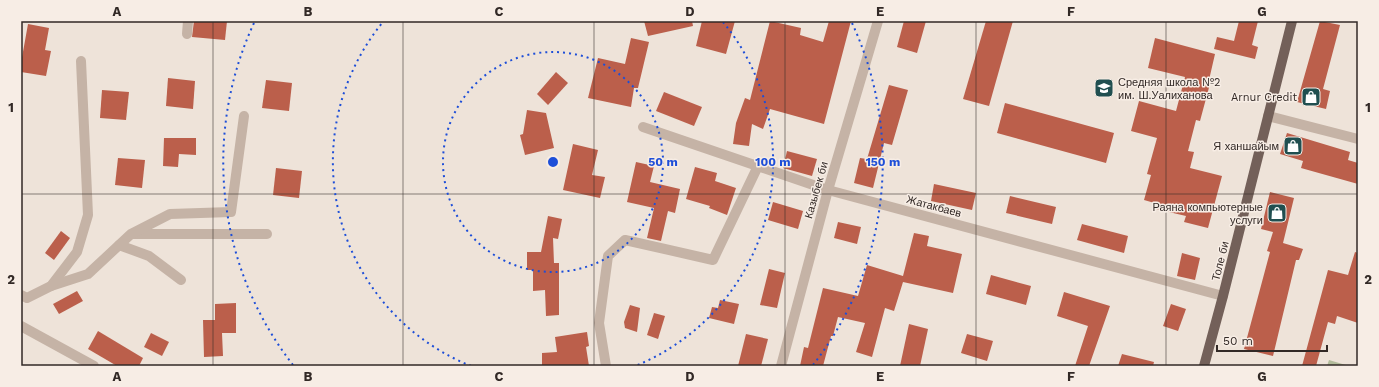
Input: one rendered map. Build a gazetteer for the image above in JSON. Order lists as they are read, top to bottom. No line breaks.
{"streets":{"main road":["Толе би"],"street":["Казыбек би","Жатакбаев"]},"crossings":[["Казыбек би","Жатакбаев"],["Жатакбаев","Толе би"]],"places":{"school or university":["Средняя школа №2 им. Ш.Уалиханова"],"shop":["Arnur Credit","Я ханшайым","Раяна компьютерные услуги"]},"scale_bar":"50 m","grid":{"columns":["A","B","C","D","E","F","G"],"rows":["1","2"]},"rings":["50 m","100 m","150 m"]}
